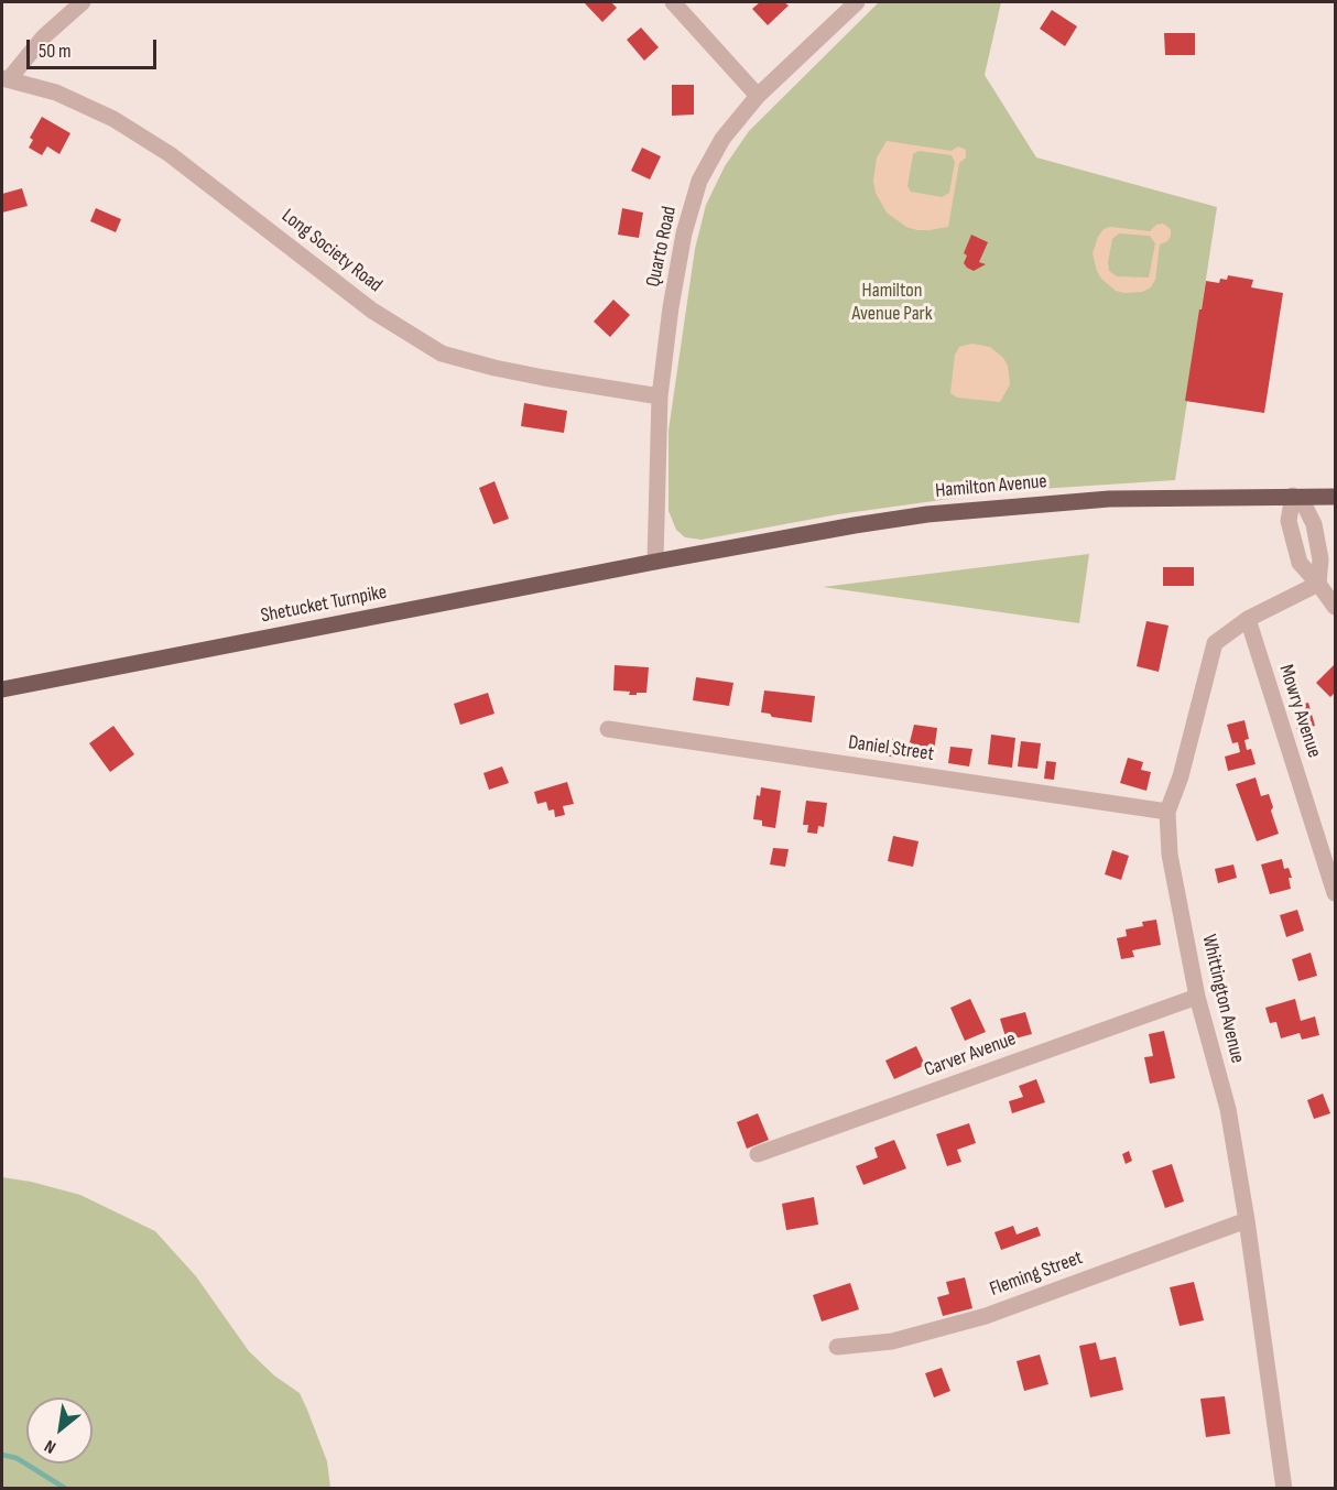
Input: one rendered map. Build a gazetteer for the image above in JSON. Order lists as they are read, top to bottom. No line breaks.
{"streets":{"main road":["Hamilton Avenue","Shetucket Turnpike"],"street":["Quarto Road","Long Society Road","Mowry Avenue","Daniel Street","Whittington Avenue","Carver Avenue","Fleming Street"]},"crossings":[["Quarto Road","Long Society Road"],["Quarto Road","Hamilton Avenue"],["Quarto Road","Shetucket Turnpike"],["Hamilton Avenue","Shetucket Turnpike"],["Mowry Avenue","Whittington Avenue"],["Daniel Street","Whittington Avenue"],["Whittington Avenue","Carver Avenue"],["Whittington Avenue","Fleming Street"]],"parks":["Hamilton Avenue Park"],"scale_bar":"50 m","north":"bottom left"}
